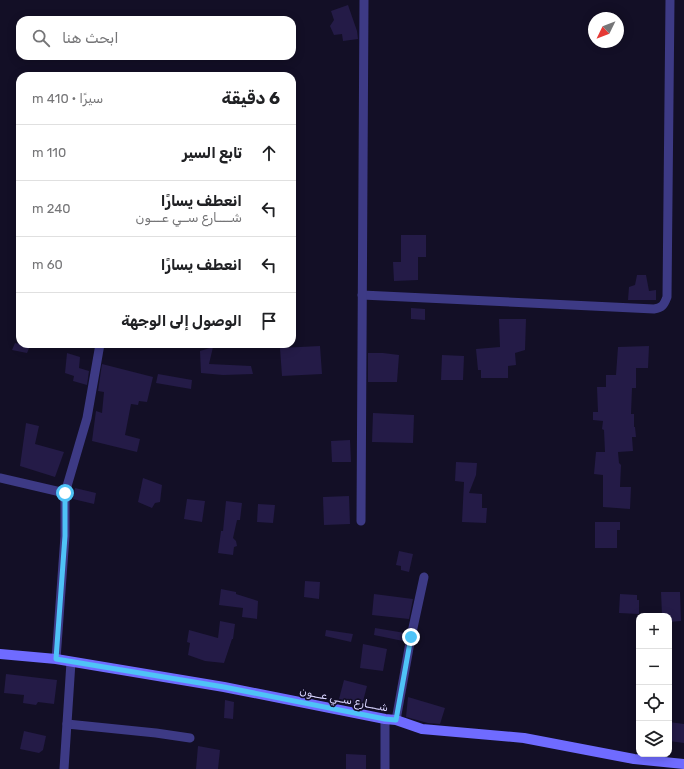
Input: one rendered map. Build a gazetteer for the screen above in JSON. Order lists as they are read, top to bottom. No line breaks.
{"streets":{"street":["شــــارع ســي عـــون"]},"north":"bottom left","page":{"search":"ابحث هنا","heading":["6 دقيقة","سيرًا · 410 m"],"list":[["تابع السير","110 m"],["انعطف يسارًا","شــــارع ســي عـــون","240 m"],["انعطف يسارًا","60 m"],"الوصول إلى الوجهة"],"map_buttons":["+","−"]}}
